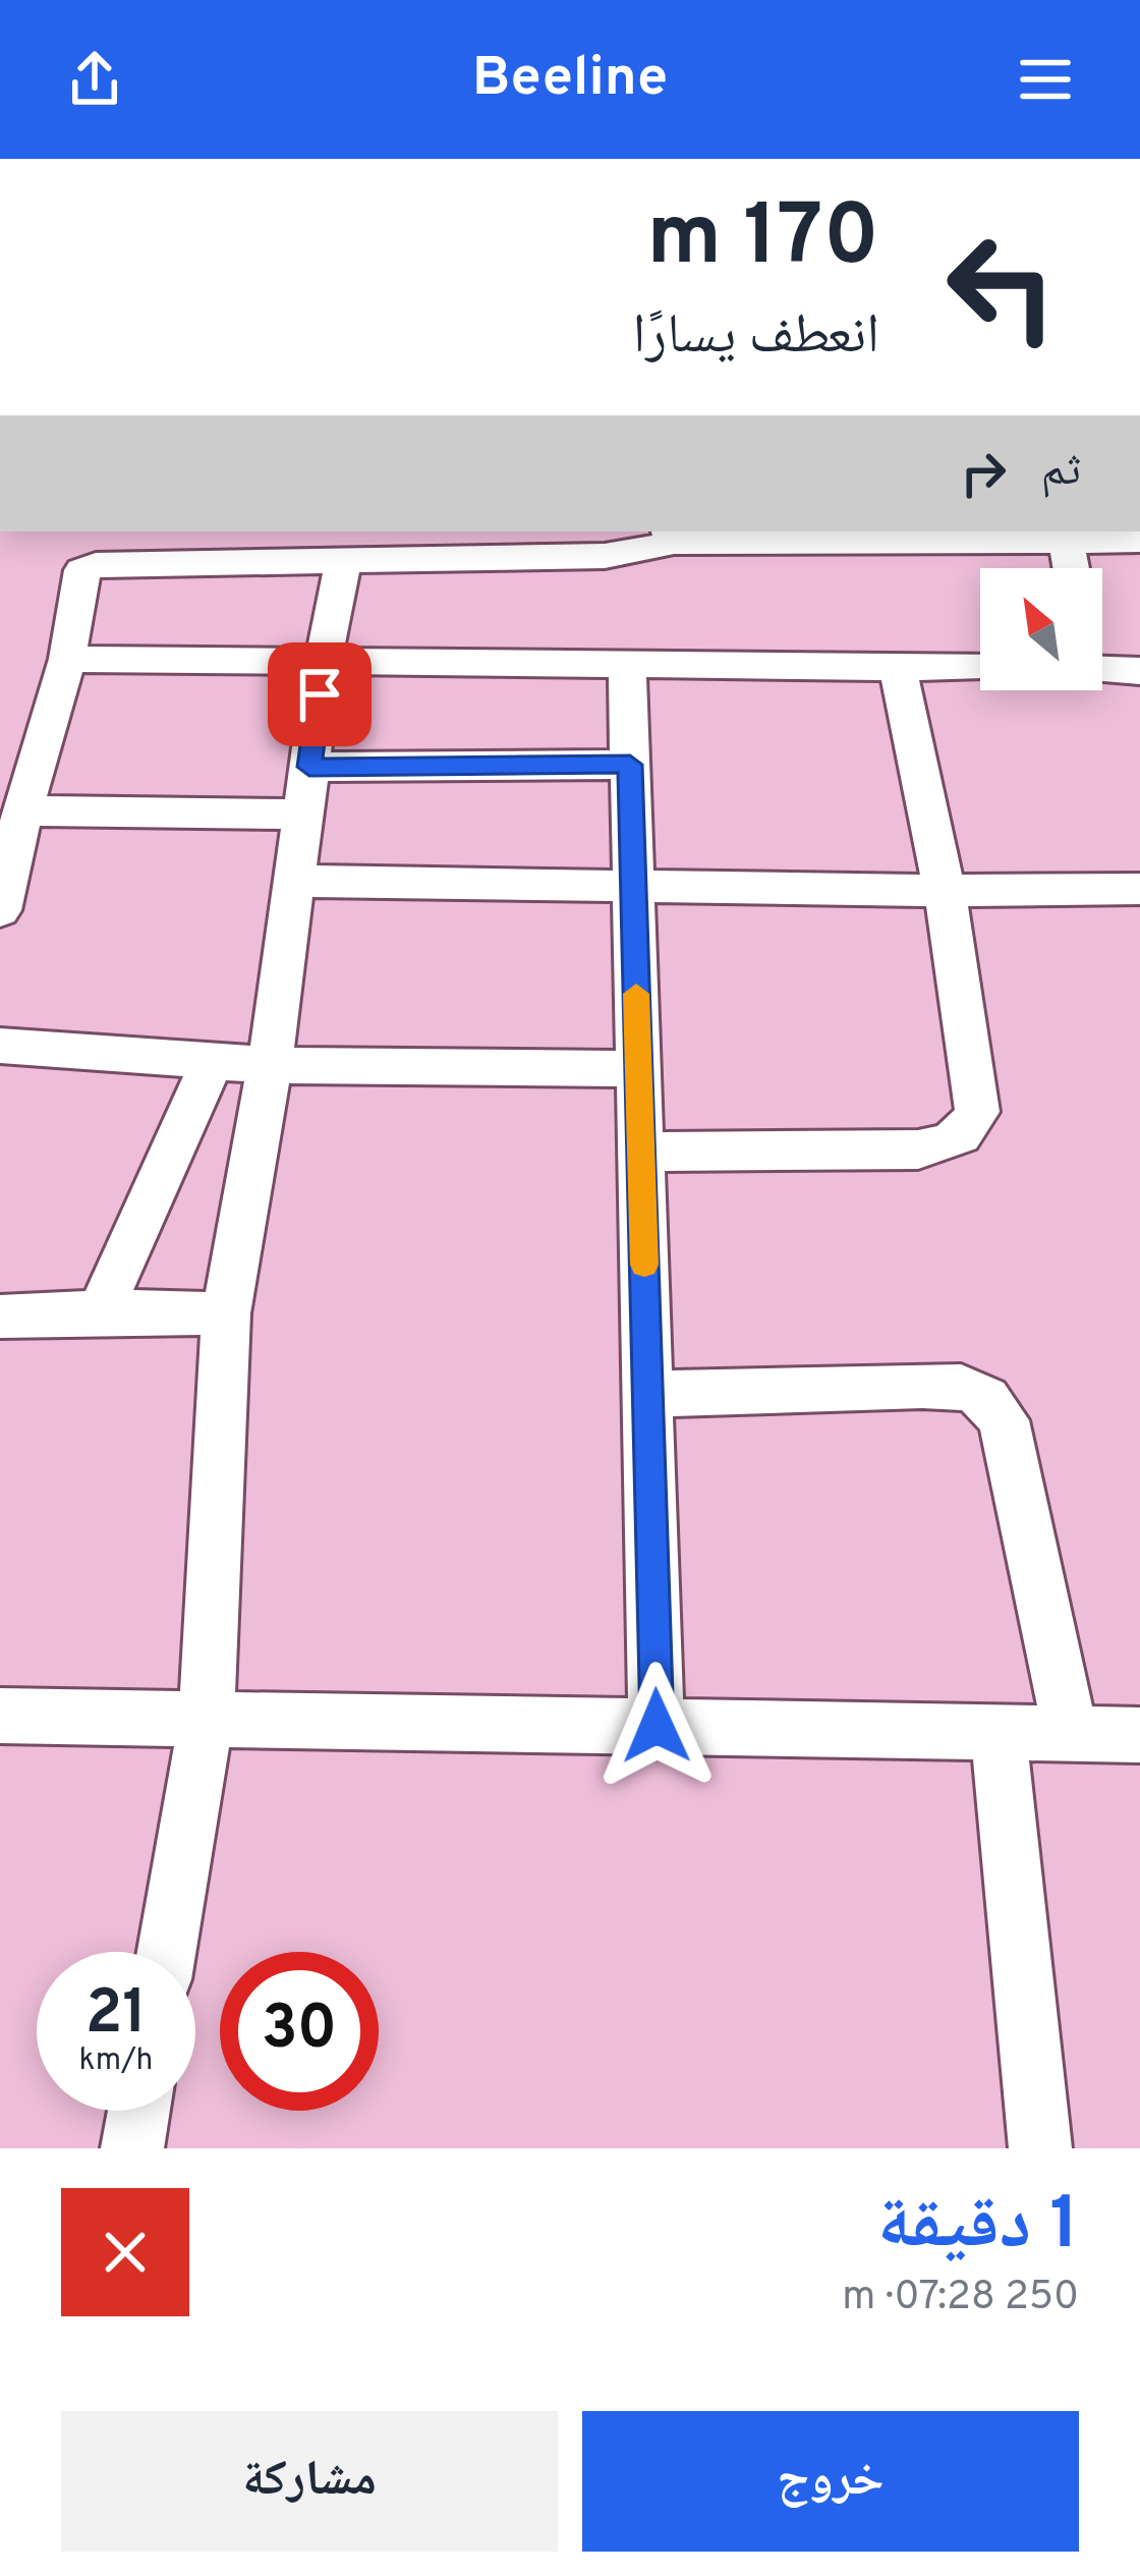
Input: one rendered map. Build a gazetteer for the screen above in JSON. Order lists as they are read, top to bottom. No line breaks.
{"north":"top left","page":{"header":"Beeline","turn":["170 m","انعطف يسارًا"],"then":"ثم","speed":"21 km/h","limit":"30","heading":["1 دقيقة","250 m · 07:28"],"buttons":["خروج","مشاركة"]}}
